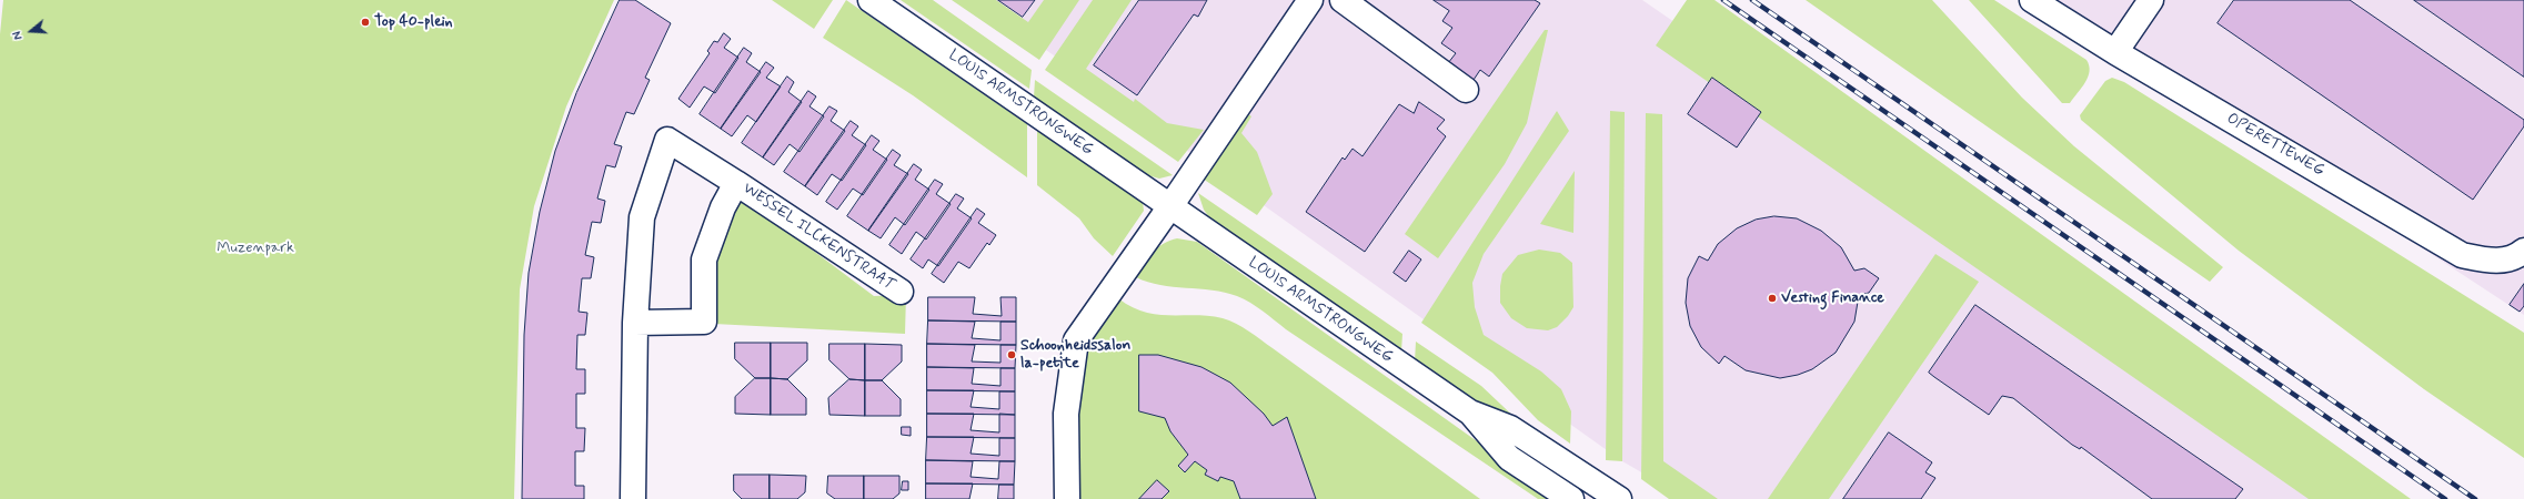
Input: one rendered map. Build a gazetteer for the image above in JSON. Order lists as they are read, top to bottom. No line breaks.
{"streets":{"street":["LOUIS ARMSTRONGWEG","OPERETTEWEG","WESSEL ILCKENSTRAAT"]},"parks":["Muzenpark"],"places":["Top 40-plein","Vesting Finance","Schoonheidssalon la-petite"],"north":"left"}
